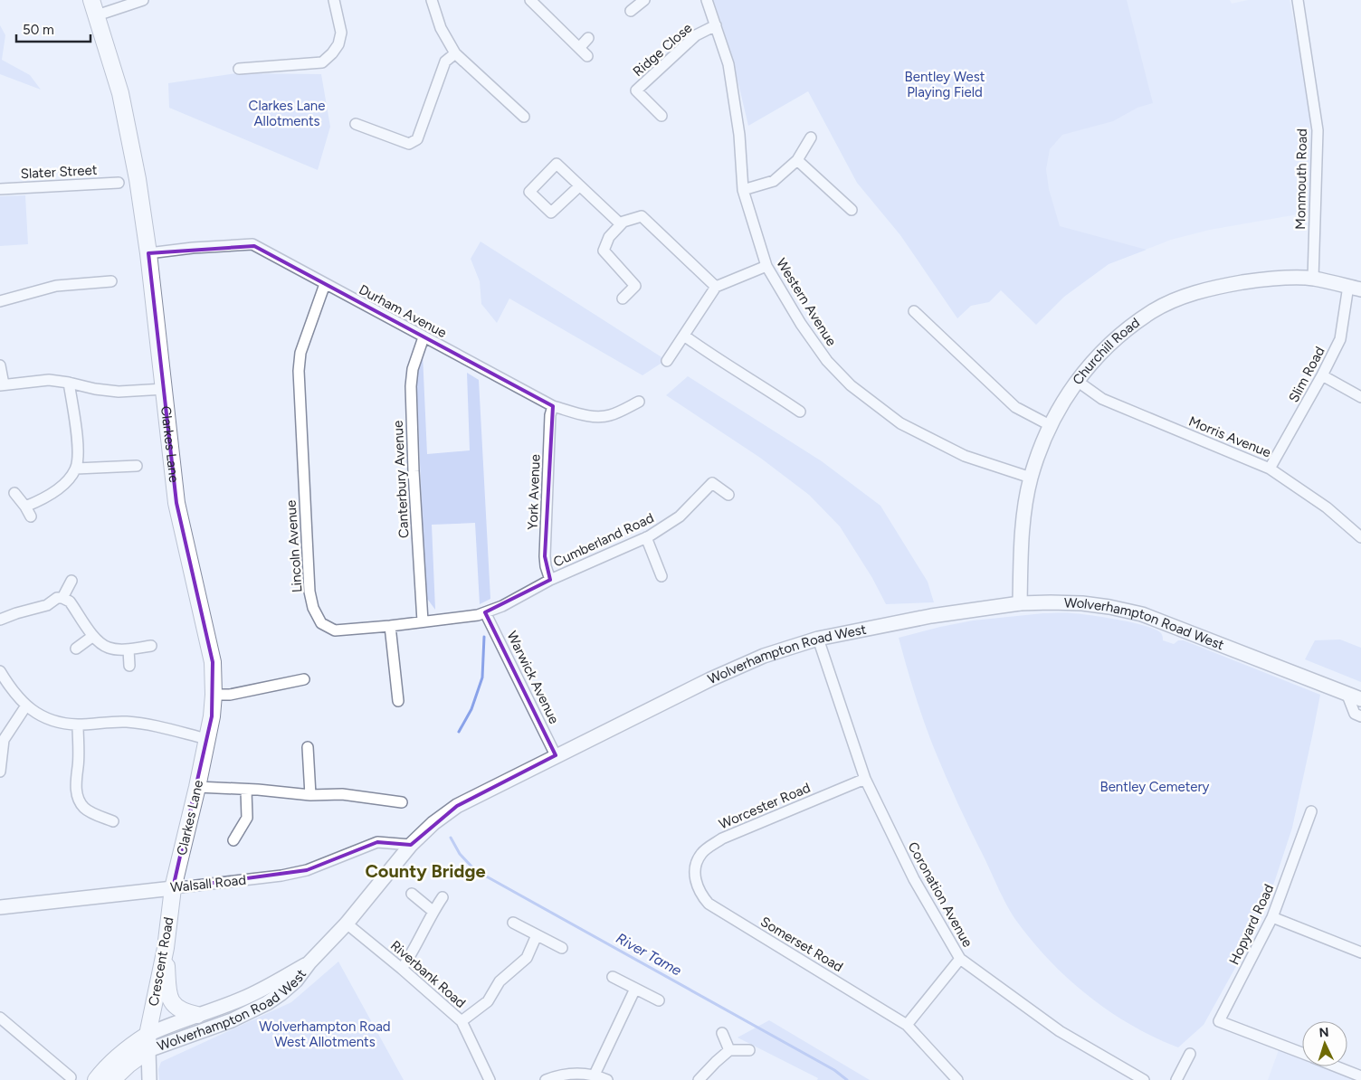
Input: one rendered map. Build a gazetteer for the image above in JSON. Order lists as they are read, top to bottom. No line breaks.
{"streets":{"main road":["Churchill Road","Clarkes Lane","Wolverhampton Road West","Walsall Road","Crescent Road"],"street":["Ridge Close","Slater Street","Monmouth Road","Western Avenue","Durham Avenue","Slim Road","Morris Avenue","Canterbury Avenue","York Avenue","Cumberland Road","Lincoln Avenue","Warwick Avenue","Worcester Road","Coronation Avenue","Hopyard Road","Somerset Road","Riverbank Road"]},"crossings":[["Ridge Close","Western Avenue"],["Monmouth Road","Churchill Road"],["Western Avenue","Churchill Road"],["Durham Avenue","Clarkes Lane"],["Durham Avenue","Canterbury Avenue"],["Durham Avenue","York Avenue"],["Durham Avenue","Lincoln Avenue"],["Churchill Road","Slim Road"],["Churchill Road","Morris Avenue"],["Churchill Road","Wolverhampton Road West"],["Slim Road","Morris Avenue"],["Clarkes Lane","Walsall Road"],["Clarkes Lane","Crescent Road"],["Canterbury Avenue","Lincoln Avenue"],["York Avenue","Cumberland Road"],["York Avenue","Lincoln Avenue"],["Cumberland Road","Lincoln Avenue"],["Lincoln Avenue","Warwick Avenue"],["Wolverhampton Road West","Warwick Avenue"],["Wolverhampton Road West","Walsall Road"],["Wolverhampton Road West","Coronation Avenue"],["Wolverhampton Road West","Crescent Road"],["Wolverhampton Road West","Riverbank Road"],["Worcester Road","Coronation Avenue"],["Worcester Road","Somerset Road"],["Walsall Road","Crescent Road"]],"districts":["County Bridge"],"water":["River Tame"],"parks":["Bentley West Playing Field","Clarkes Lane Allotments","Bentley Cemetery","Wolverhampton Road West Allotments"],"scale_bar":"50 m","north":"top"}
